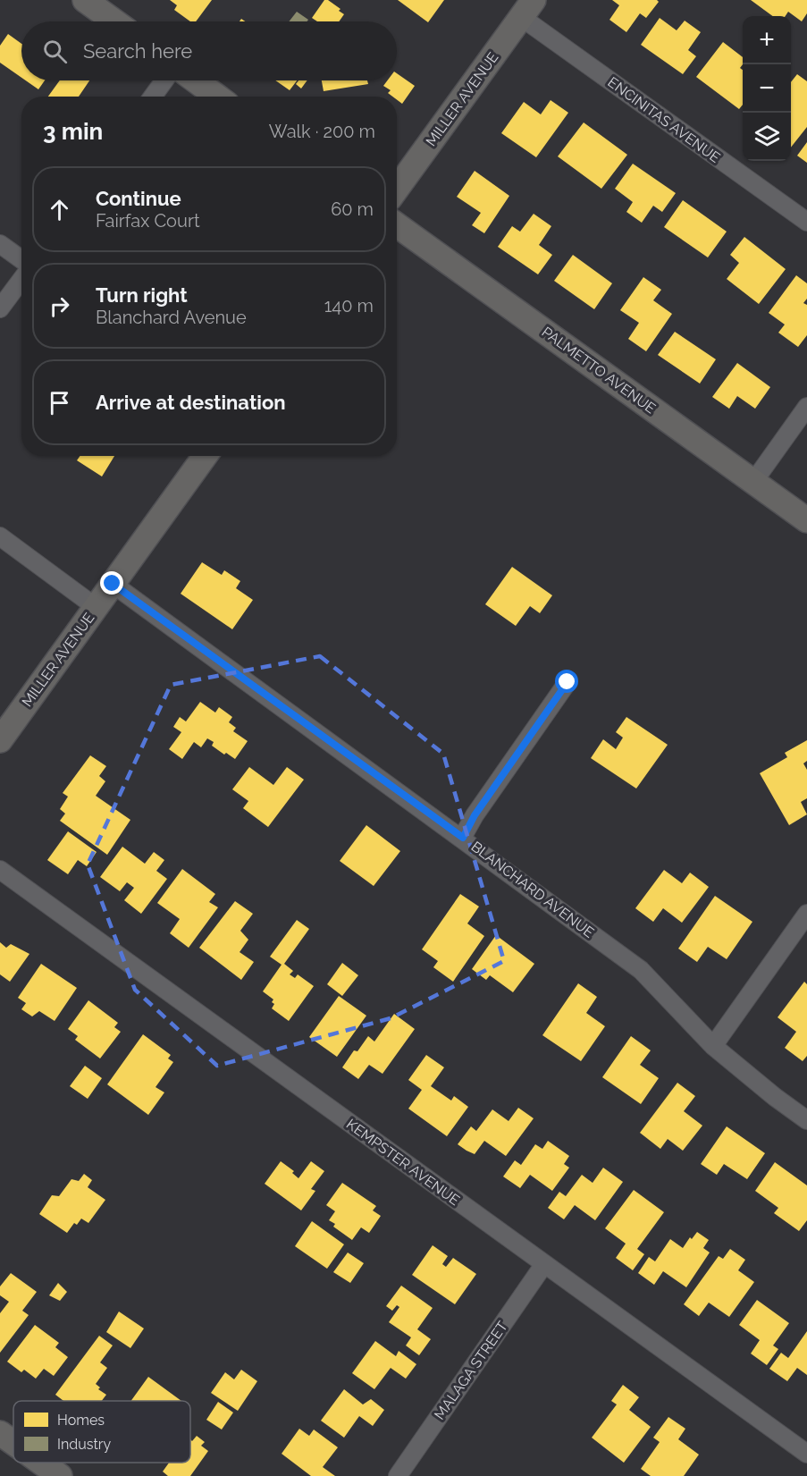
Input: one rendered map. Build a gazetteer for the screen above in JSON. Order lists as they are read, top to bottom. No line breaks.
{"streets":{"street":["MILLER AVENUE","ENCINITAS AVENUE","PALMETTO AVENUE","BLANCHARD AVENUE","KEMPSTER AVENUE","MALAGA STREET"]},"crossings":[["MILLER AVENUE","ENCINITAS AVENUE"],["MILLER AVENUE","BLANCHARD AVENUE"],["KEMPSTER AVENUE","MALAGA STREET"]],"legend":["Homes","Industry"],"page":{"map_buttons":["+","−"],"search":"Search here","heading":["3 min","Walk · 200 m"],"list":[["Continue","Fairfax Court","60 m"],["Turn right","Blanchard Avenue","140 m"],"Arrive at destination"]}}
